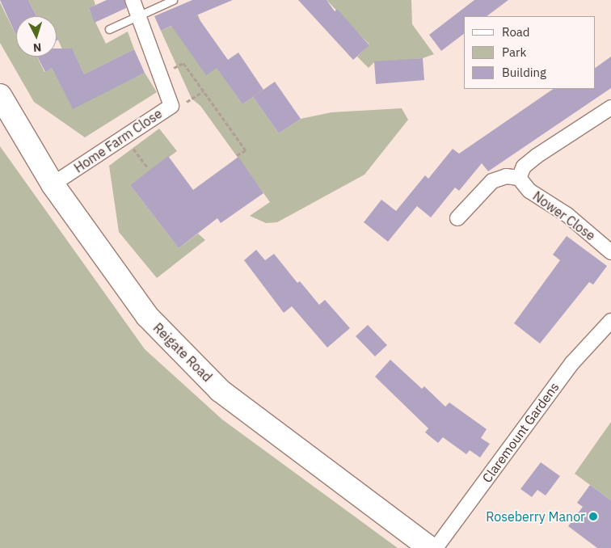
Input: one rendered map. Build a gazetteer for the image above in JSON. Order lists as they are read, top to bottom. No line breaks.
{"streets":{"highway":["Reigate Road"],"street":["Home Farm Close","Nower Close","Claremount Gardens"]},"crossings":[["Home Farm Close","Reigate Road"]],"places":["Roseberry Manor"],"legend":["Road","Park","Building"],"north":"bottom"}
